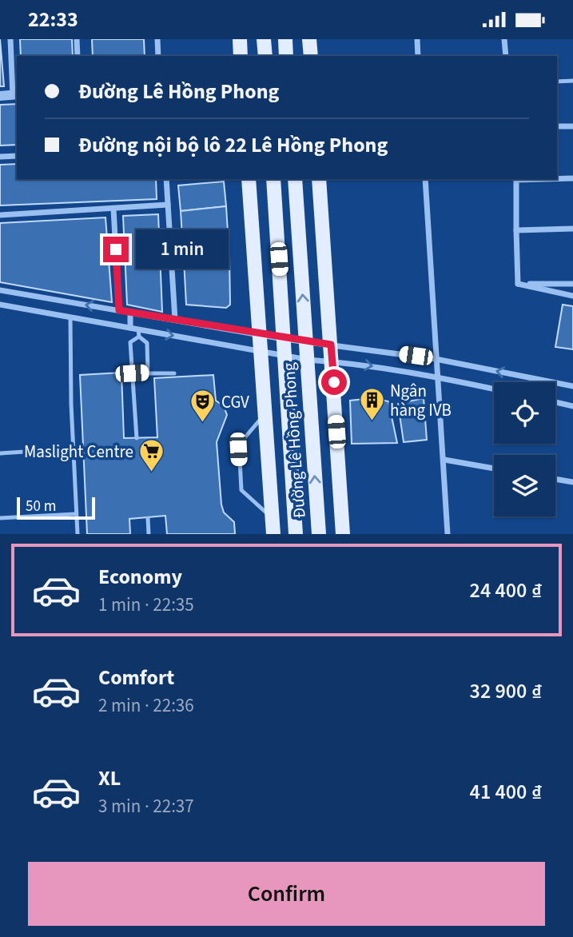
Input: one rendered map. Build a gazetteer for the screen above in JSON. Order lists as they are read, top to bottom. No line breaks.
{"streets":{"main road":["Đường Lê Hồng Phong"]},"places":{"building":["Ngân hàng IVB"],"theatre":["CGV"],"supermarket":["Maslight Centre"]},"scale_bar":"50 m","page":{"status":"22:33","banner":["Đường Lê Hồng Phong","Đường nội bộ lô 22 Lê Hồng Phong"],"bubble":"1 min","scale":"50 m","list":[{"name":"Economy","note":"1 min · 22:35","value":"24 400 ₫"},{"name":"Comfort","note":"2 min · 22:36","value":"32 900 ₫"},{"name":"XL","note":"3 min · 22:37","value":"41 400 ₫"}],"buttons":"Confirm"}}
